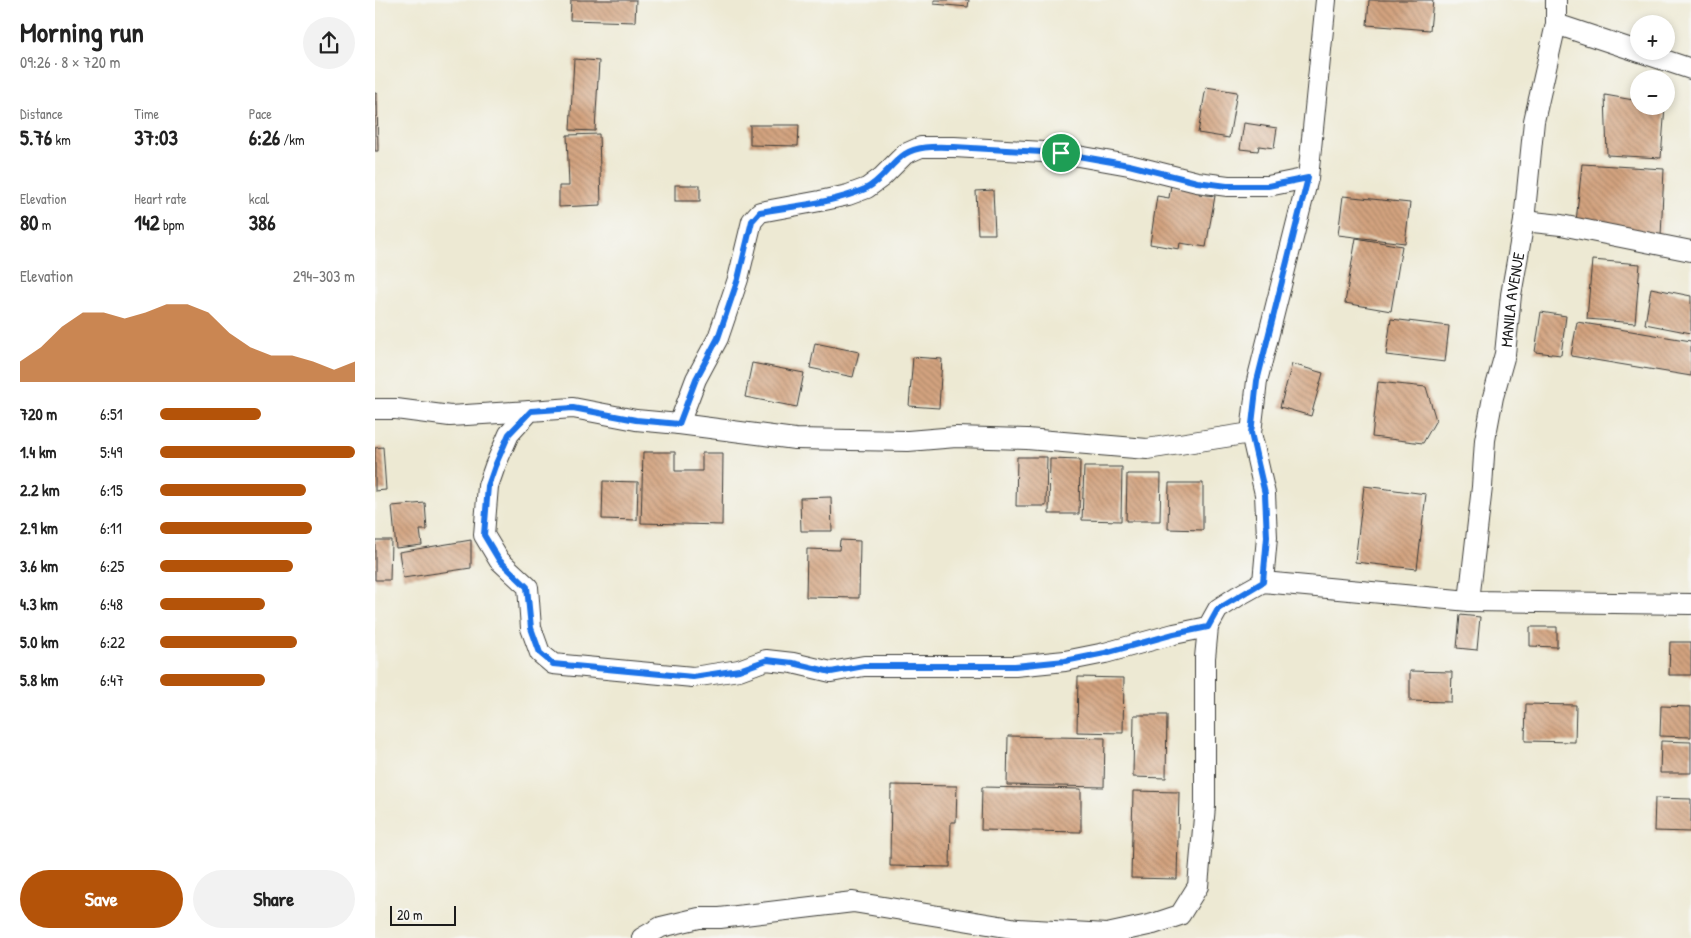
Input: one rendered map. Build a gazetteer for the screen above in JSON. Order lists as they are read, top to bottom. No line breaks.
{"streets":{"street":["MANILA AVENUE"]},"scale_bar":"20 m","page":{"heading":["Morning run","09:26 · 8 × 720 m"],"map_buttons":["+","−"],"stats":[["Distance","5.76 km"],["Time","37:03"],["Pace","6:26 /km"],["Elevation","80 m"],["Heart rate","142 bpm"],["kcal","386"]],"chart":["Elevation","294–303 m"],"list":[{"name":"720 m","note":"6:51"},{"name":"1.4 km","note":"5:49"},{"name":"2.2 km","note":"6:15"},{"name":"2.9 km","note":"6:11"},{"name":"3.6 km","note":"6:25"},{"name":"4.3 km","note":"6:48"},{"name":"5.0 km","note":"6:22"},{"name":"5.8 km","note":"6:47"}],"buttons":["Save","Share"],"scale":"20 m"}}
